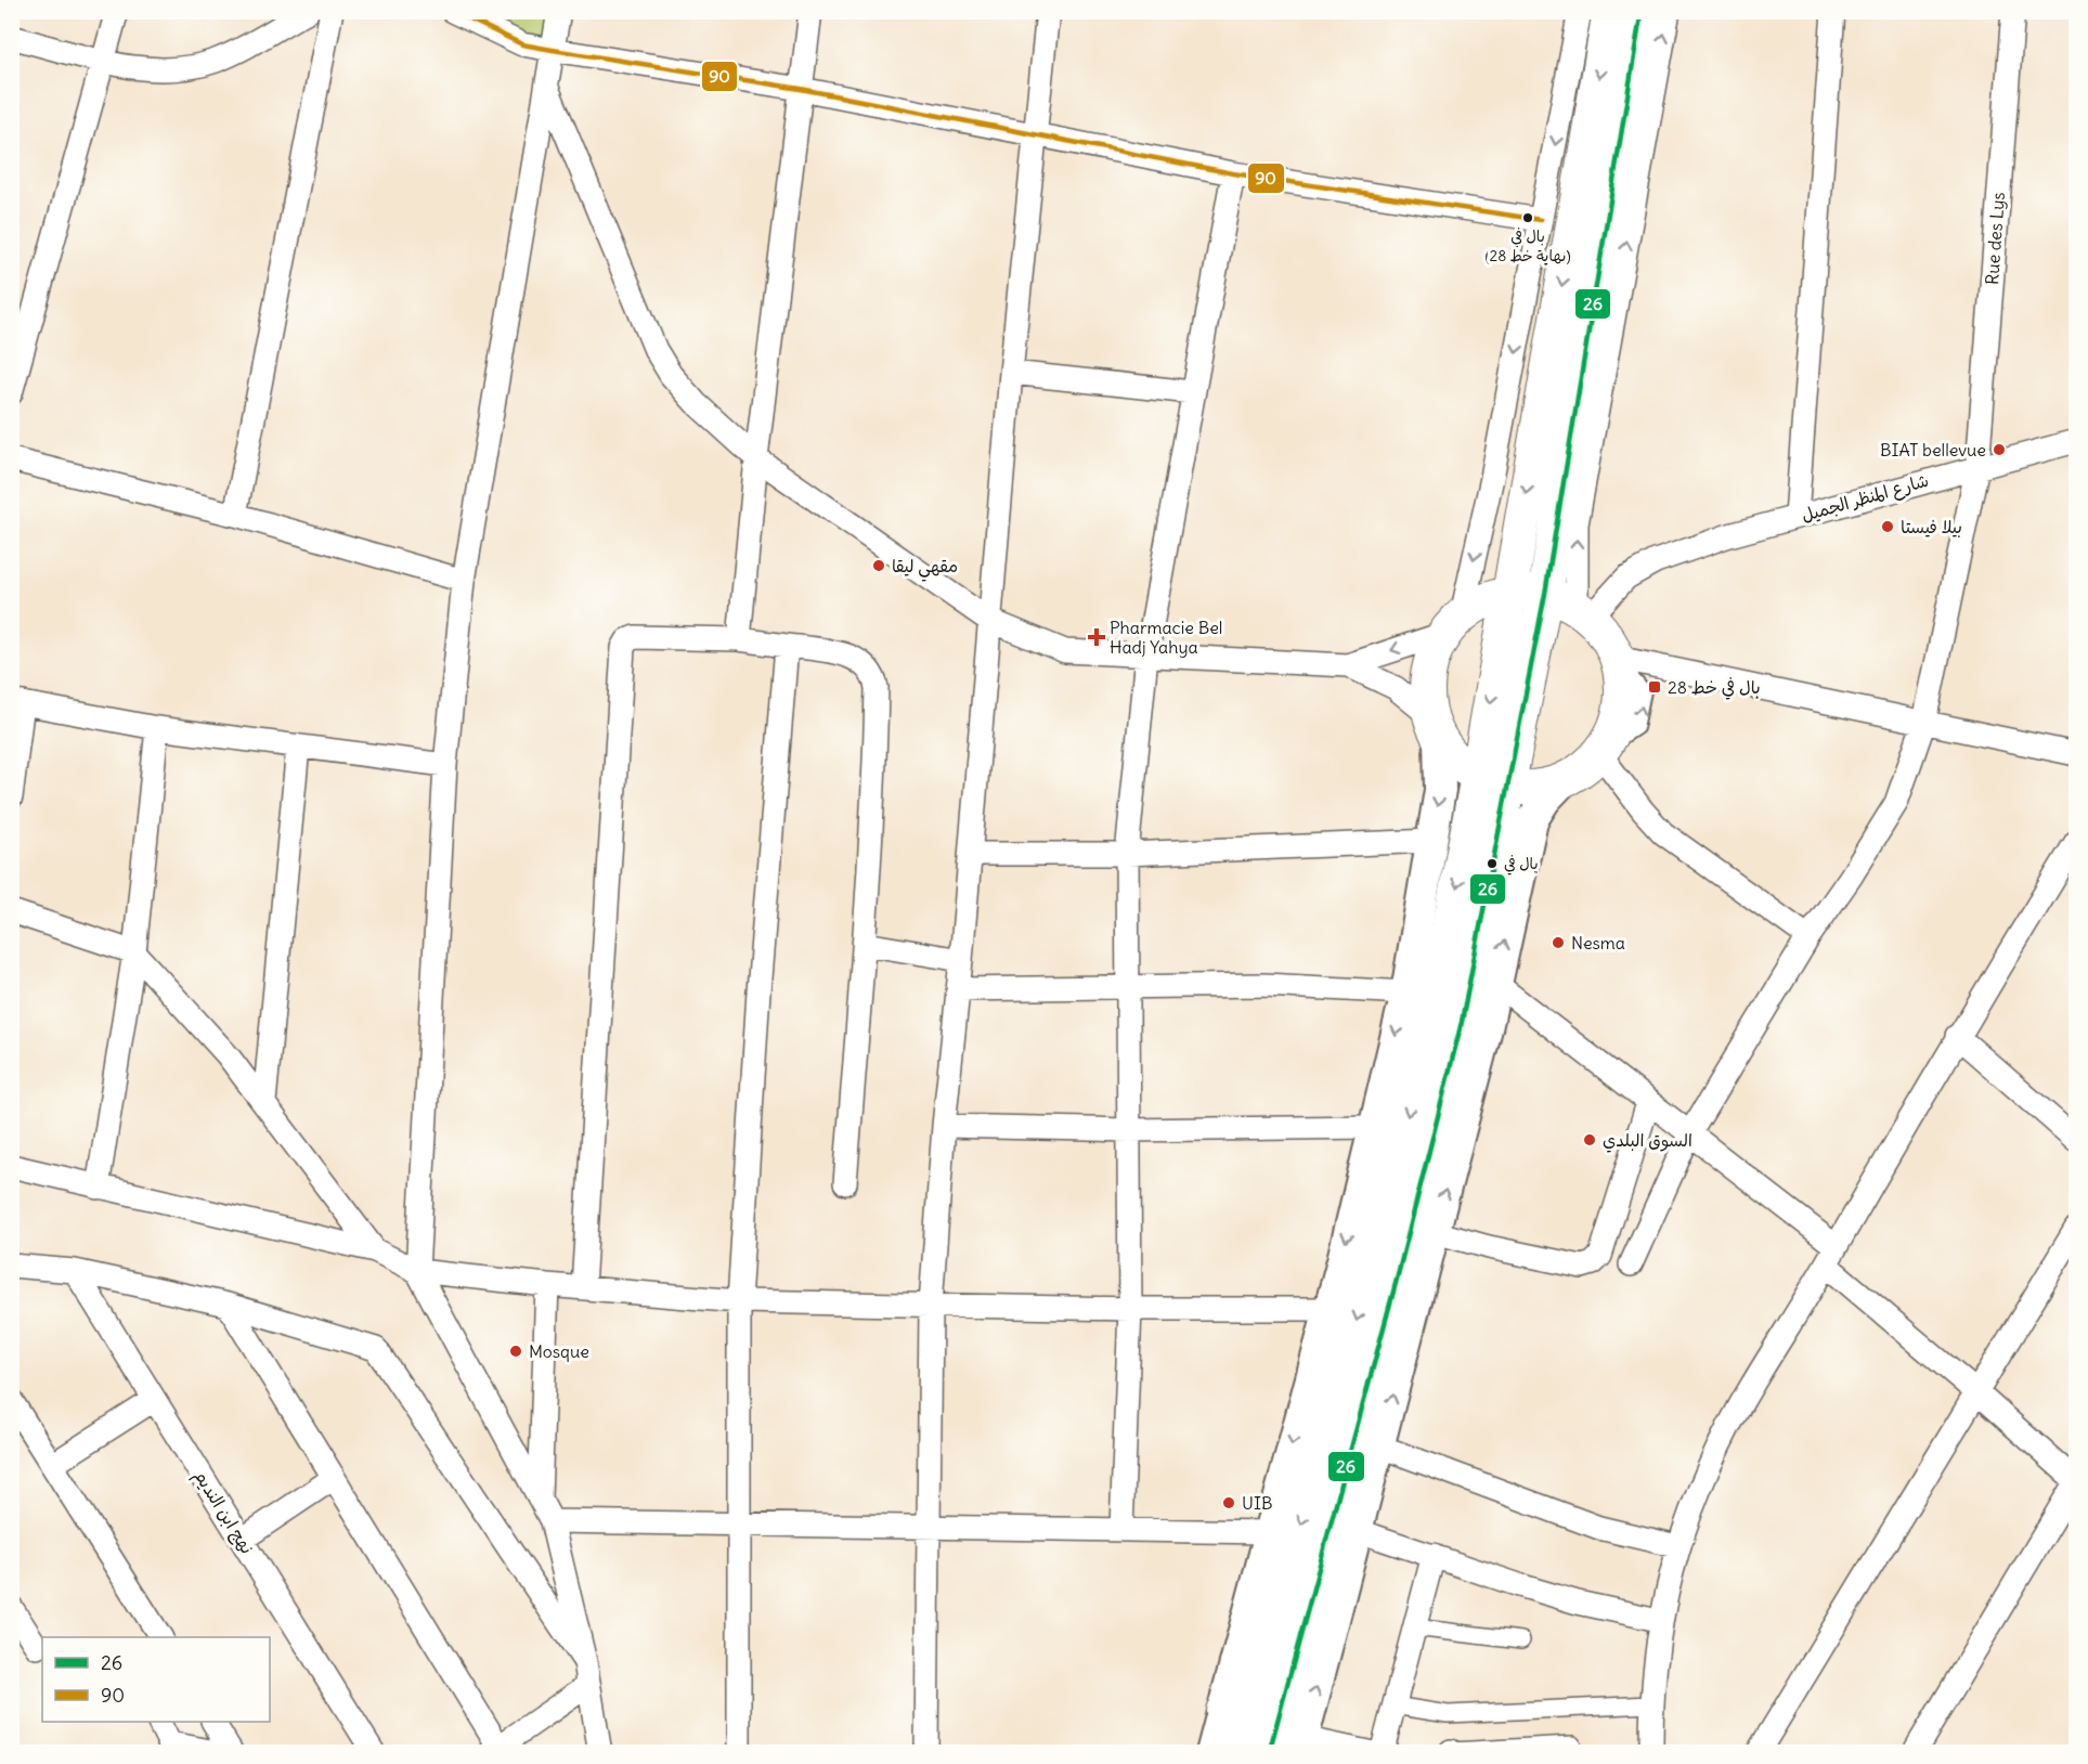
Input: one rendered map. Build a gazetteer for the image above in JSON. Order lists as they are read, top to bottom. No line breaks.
{"streets":{"street":["Rue des Lys","شارع المنظر الجميل","نهج ابن النديم"]},"crossings":[["Rue des Lys","شارع المنظر الجميل"]],"places":{"other":["بال في (نهاية خط 28)","BIAT bellevue","بيلا فيستا","مقهي ليقا","بال في","Nesma","السوق البلدي","Mosque","UIB"],"health":["Pharmacie Bel Hadj Yahya"],"transit":["بال في خط 28"]},"lines":["transit line 26","transit line 90"],"legend":["26","90"]}
